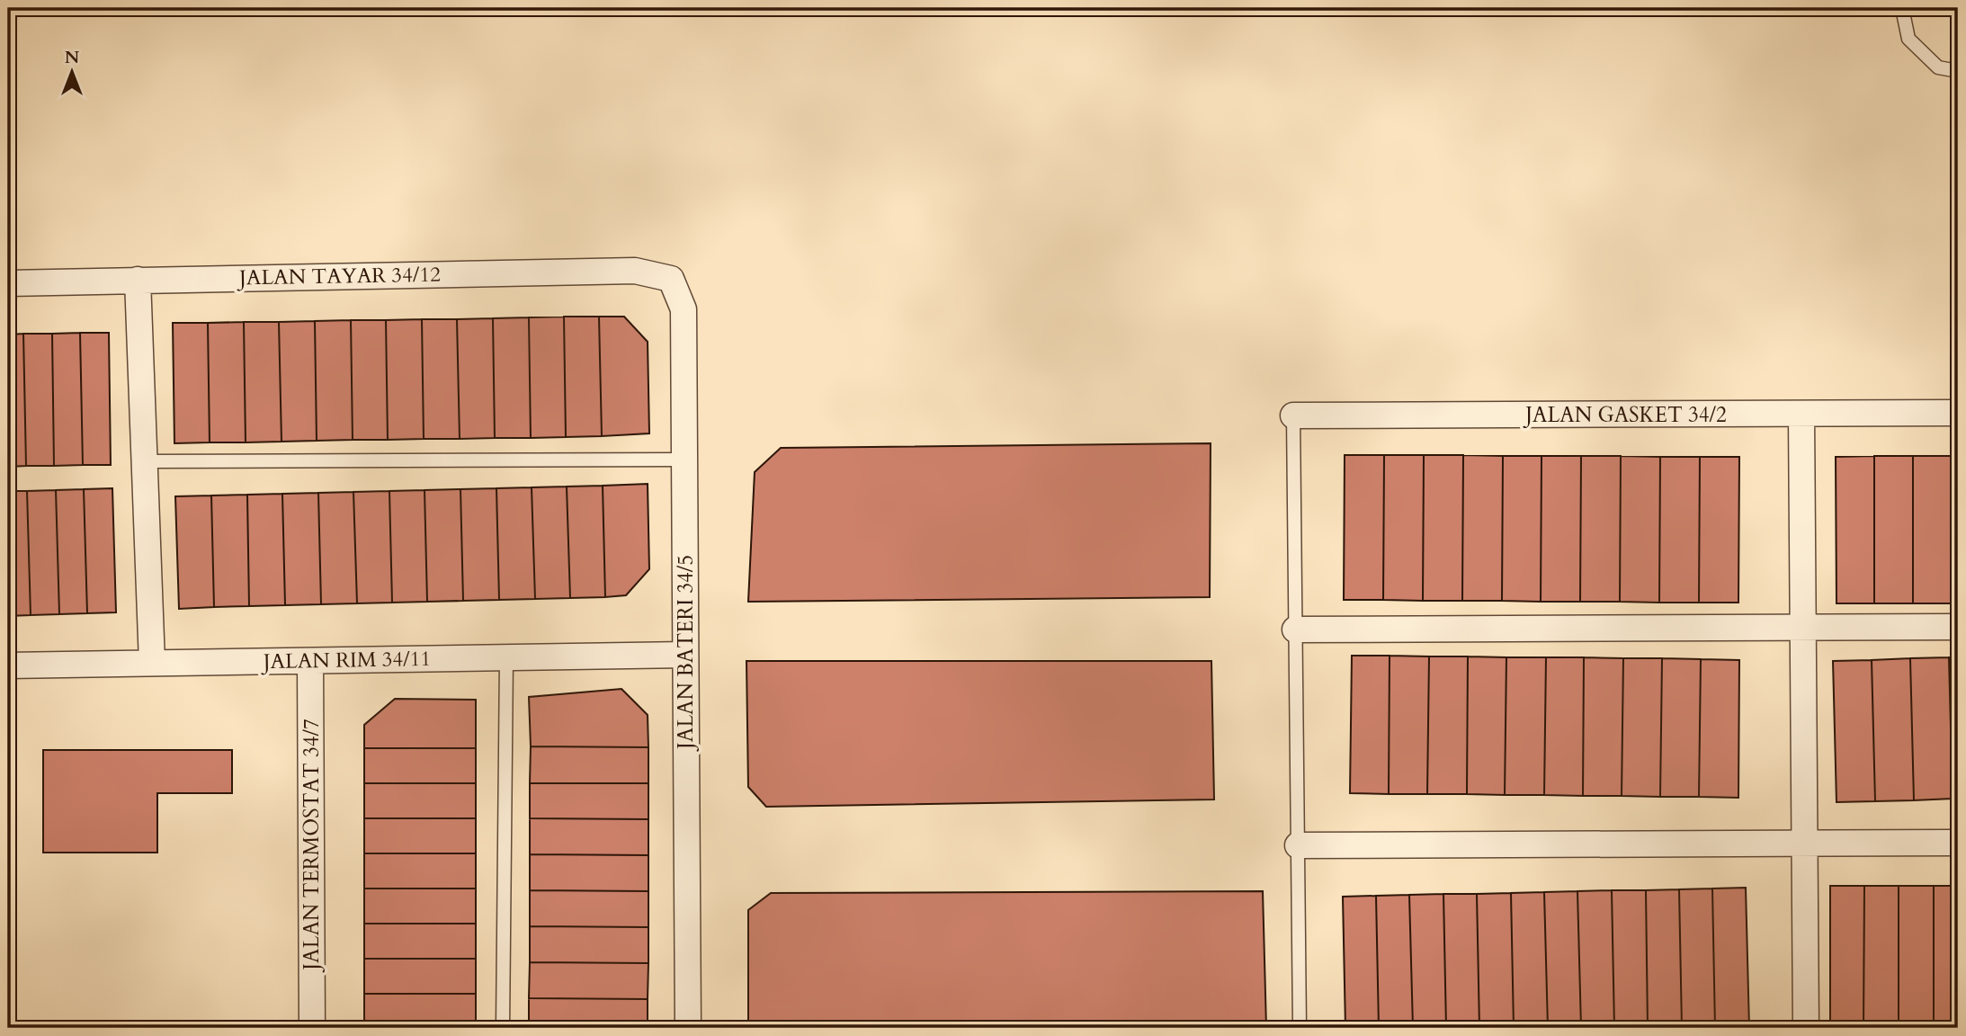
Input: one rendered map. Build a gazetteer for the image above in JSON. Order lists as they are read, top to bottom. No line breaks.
{"streets":{"street":["JALAN TAYAR 34/12","JALAN GASKET 34/2","JALAN BATERI 34/5","JALAN RIM 34/11","JALAN TERMOSTAT 34/7"]},"crossings":[["JALAN TAYAR 34/12","JALAN BATERI 34/5"],["JALAN BATERI 34/5","JALAN RIM 34/11"],["JALAN RIM 34/11","JALAN TERMOSTAT 34/7"]],"north":"top"}
